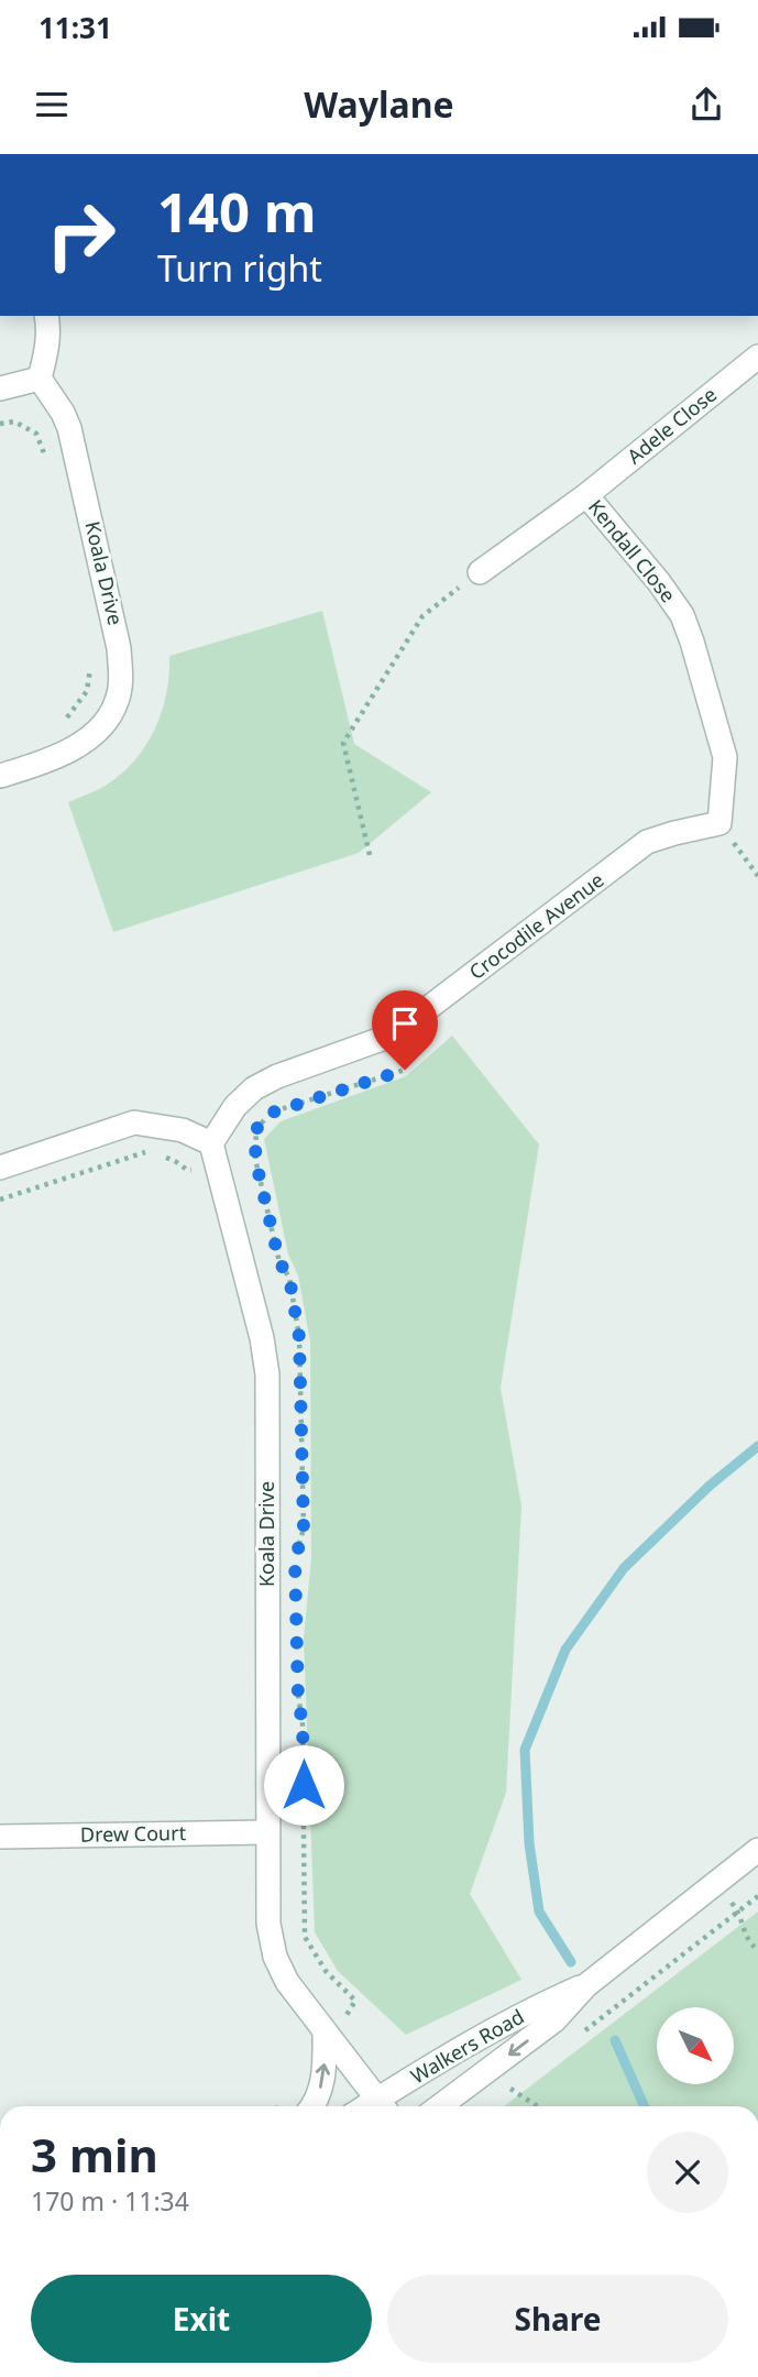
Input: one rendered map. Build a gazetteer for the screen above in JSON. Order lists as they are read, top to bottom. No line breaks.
{"streets":{"street":["Adele Close","Kendall Close","Koala Drive","Crocodile Avenue","Drew Court","Walkers Road"]},"crossings":[["Adele Close","Kendall Close"],["Kendall Close","Crocodile Avenue"],["Koala Drive","Crocodile Avenue"],["Koala Drive","Drew Court"],["Koala Drive","Walkers Road"]],"north":"bottom right","page":{"status":"11:31","header":"Waylane","turn":["140 m","Turn right"],"heading":["3 min","170 m · 11:34"],"buttons":["Exit","Share"]}}
